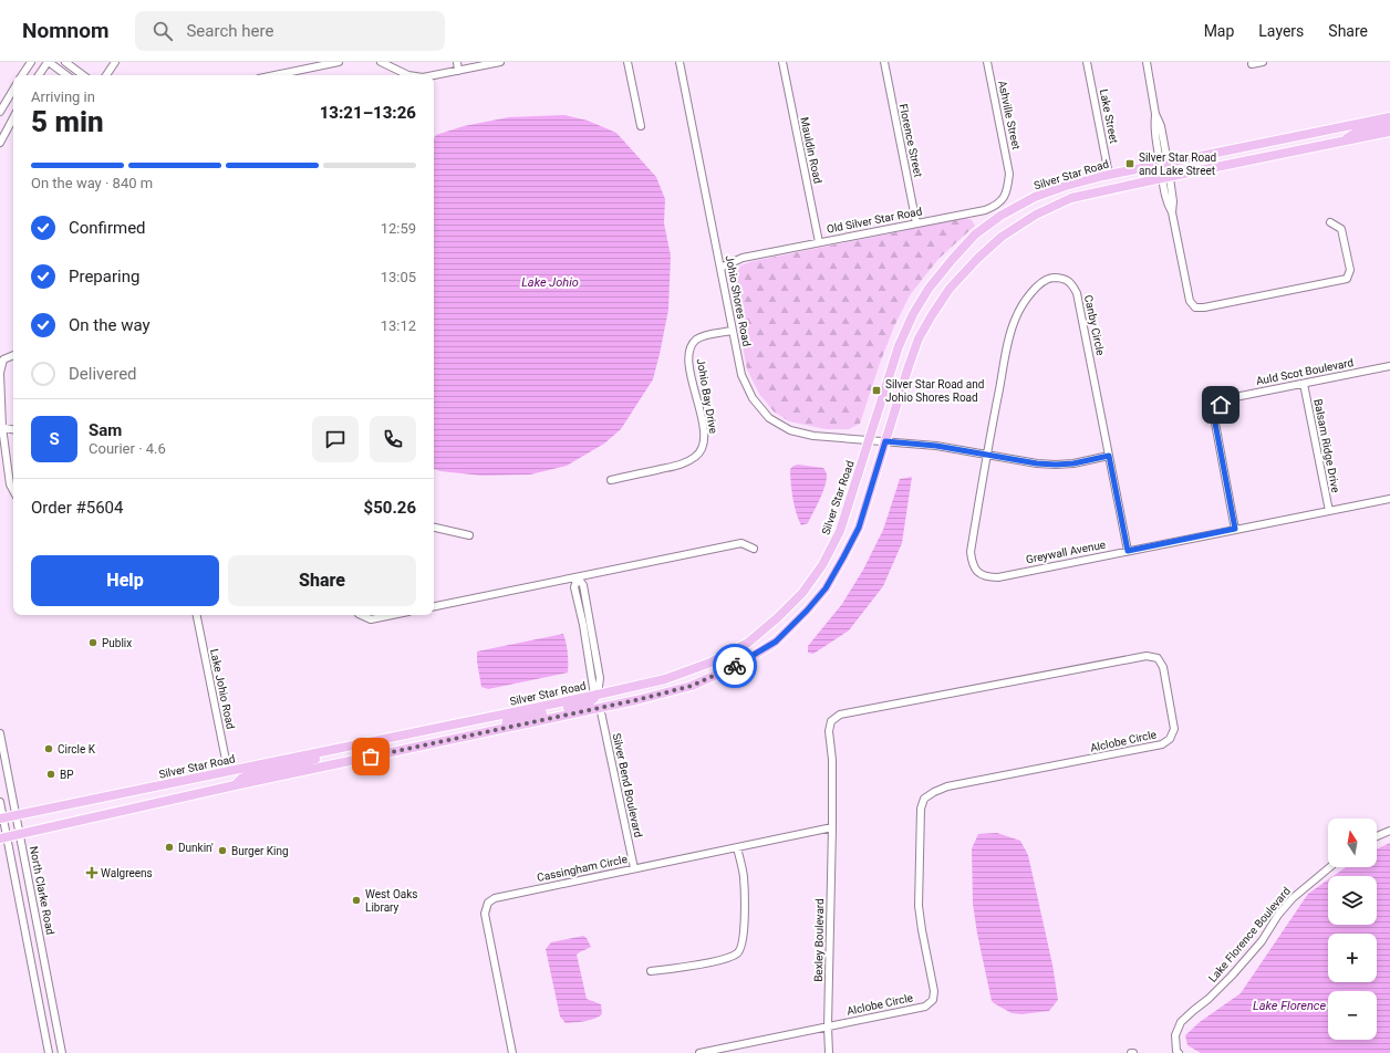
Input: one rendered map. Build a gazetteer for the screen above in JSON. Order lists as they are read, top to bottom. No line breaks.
{"streets":{"main road":["Silver Star Road"],"street":["Ashville Street","Lake Street","Florence Street","Mauldin Road","Old Silver Star Road","Johio Shores Road","Canby Circle","Auld Scot Boulevard","Johio Bay Drive","Balsam Ridge Drive","Greywall Avenue","Lake Johio Road","Alclobe Circle","Silver Bend Boulevard","Cassingham Circle","North Clarke Road","Lake Florence Boulevard","Bexley Boulevard"]},"crossings":[["Ashville Street","Old Silver Star Road"],["Lake Street","Silver Star Road"],["Florence Street","Old Silver Star Road"],["Mauldin Road","Old Silver Star Road"],["Silver Star Road","Johio Shores Road"],["Silver Star Road","Lake Johio Road"],["Silver Star Road","Silver Bend Boulevard"],["Silver Star Road","North Clarke Road"],["Old Silver Star Road","Johio Shores Road"],["Johio Shores Road","Canby Circle"],["Johio Shores Road","Johio Bay Drive"],["Canby Circle","Greywall Avenue"],["Auld Scot Boulevard","Balsam Ridge Drive"],["Auld Scot Boulevard","Greywall Avenue"],["Balsam Ridge Drive","Greywall Avenue"],["Alclobe Circle","Cassingham Circle"],["Alclobe Circle","Bexley Boulevard"],["Silver Bend Boulevard","Cassingham Circle"],["Cassingham Circle","Bexley Boulevard"]],"water":["Lake Johio","Lake Florence"],"places":{"transit":["Silver Star Road and Lake Street","Silver Star Road and Johio Shores Road"],"other":["Publix","Circle K","BP","Dunkin'","Burger King","West Oaks Library"],"health":["Walgreens"]},"north":"top","page":{"header":"Nomnom","search":"Search here","nav":["Map","Layers","Share"],"heading":["5 min","Arriving in","13:21–13:26"],"panel":["Sam","Courier · 4.6","Order #5604","$50.26"],"bar":"On the way · 840 m","list":[["Confirmed","12:59"],["Preparing","13:05"],["On the way","13:12"],"Delivered"],"round":"S","buttons":["Help","Share"],"map_buttons":["+","−"]}}
